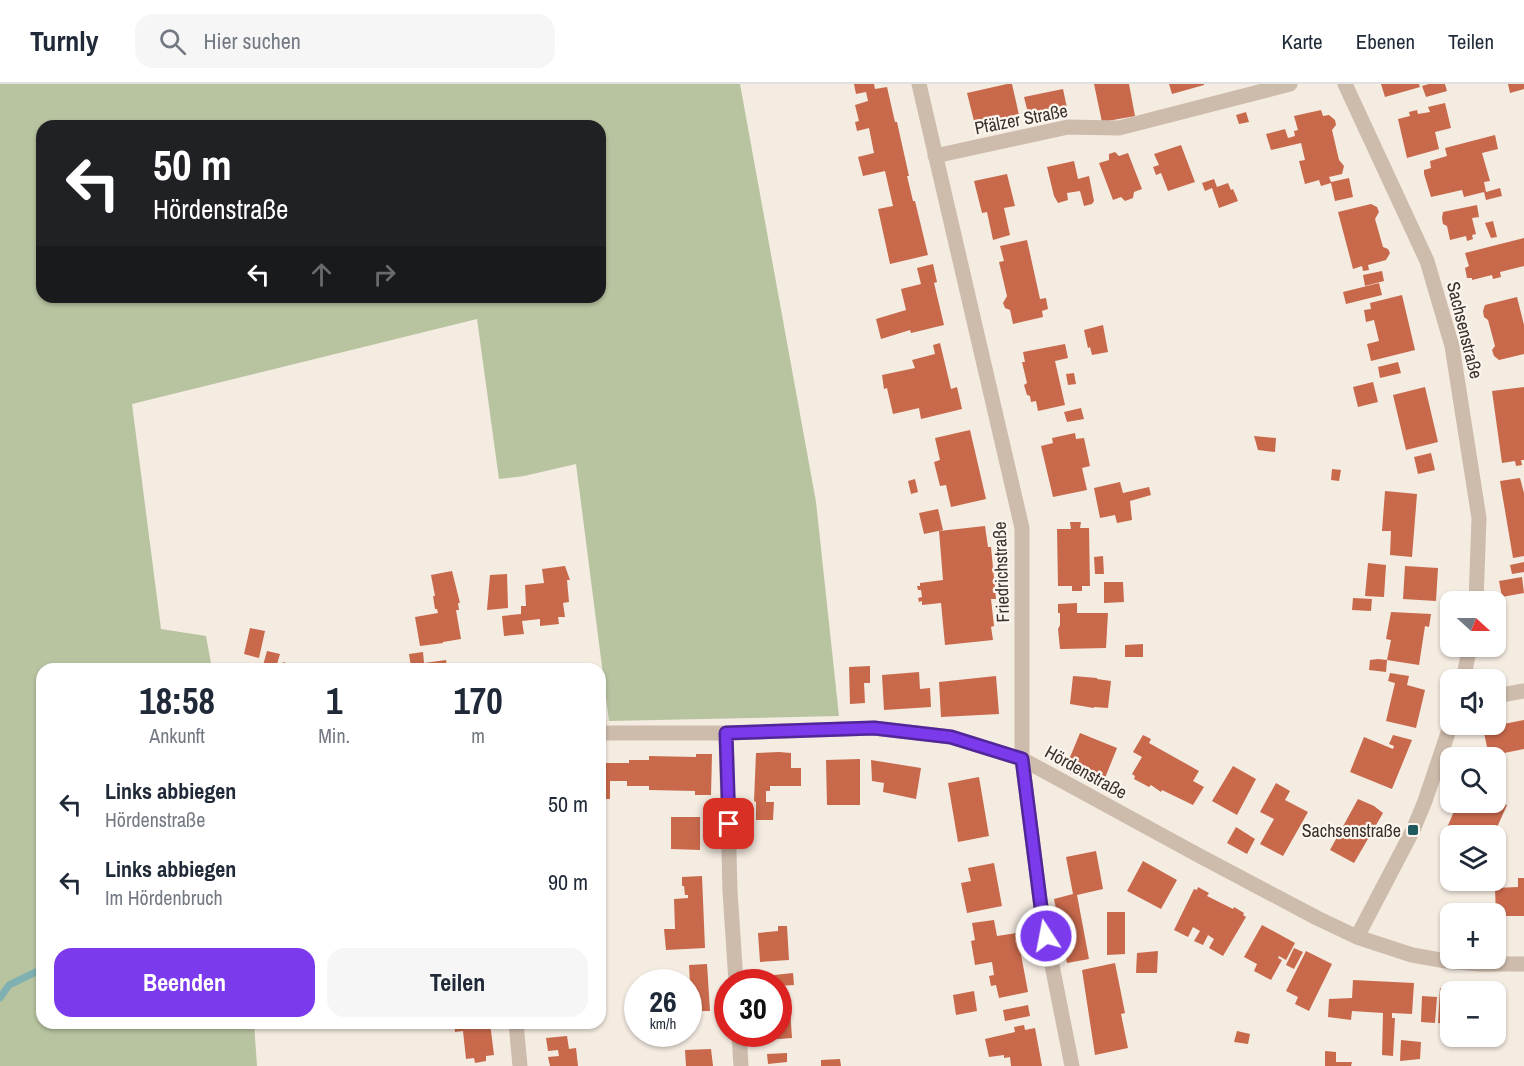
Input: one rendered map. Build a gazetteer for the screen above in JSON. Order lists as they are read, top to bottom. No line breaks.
{"streets":{"street":["Pfälzer Straße","Sachsenstraße","Friedrichstraße","Hördenstraße"]},"crossings":[["Pfälzer Straße","Friedrichstraße"],["Friedrichstraße","Hördenstraße"]],"places":{"transit":["Sachsenstraße"]},"north":"right","page":{"header":"Turnly","search":"Hier suchen","nav":["Karte","Ebenen","Teilen"],"turn":["50 m","Hördenstraße"],"map_buttons":["+","−"],"eta":["18:58","Ankunft","1","Min.","170","m"],"list":[{"name":"Links abbiegen","note":"Hördenstraße","value":"50 m"},{"name":"Links abbiegen","note":"Im Hördenbruch","value":"90 m"}],"buttons":["Beenden","Teilen"],"speed":"26 km/h","limit":"30"}}
